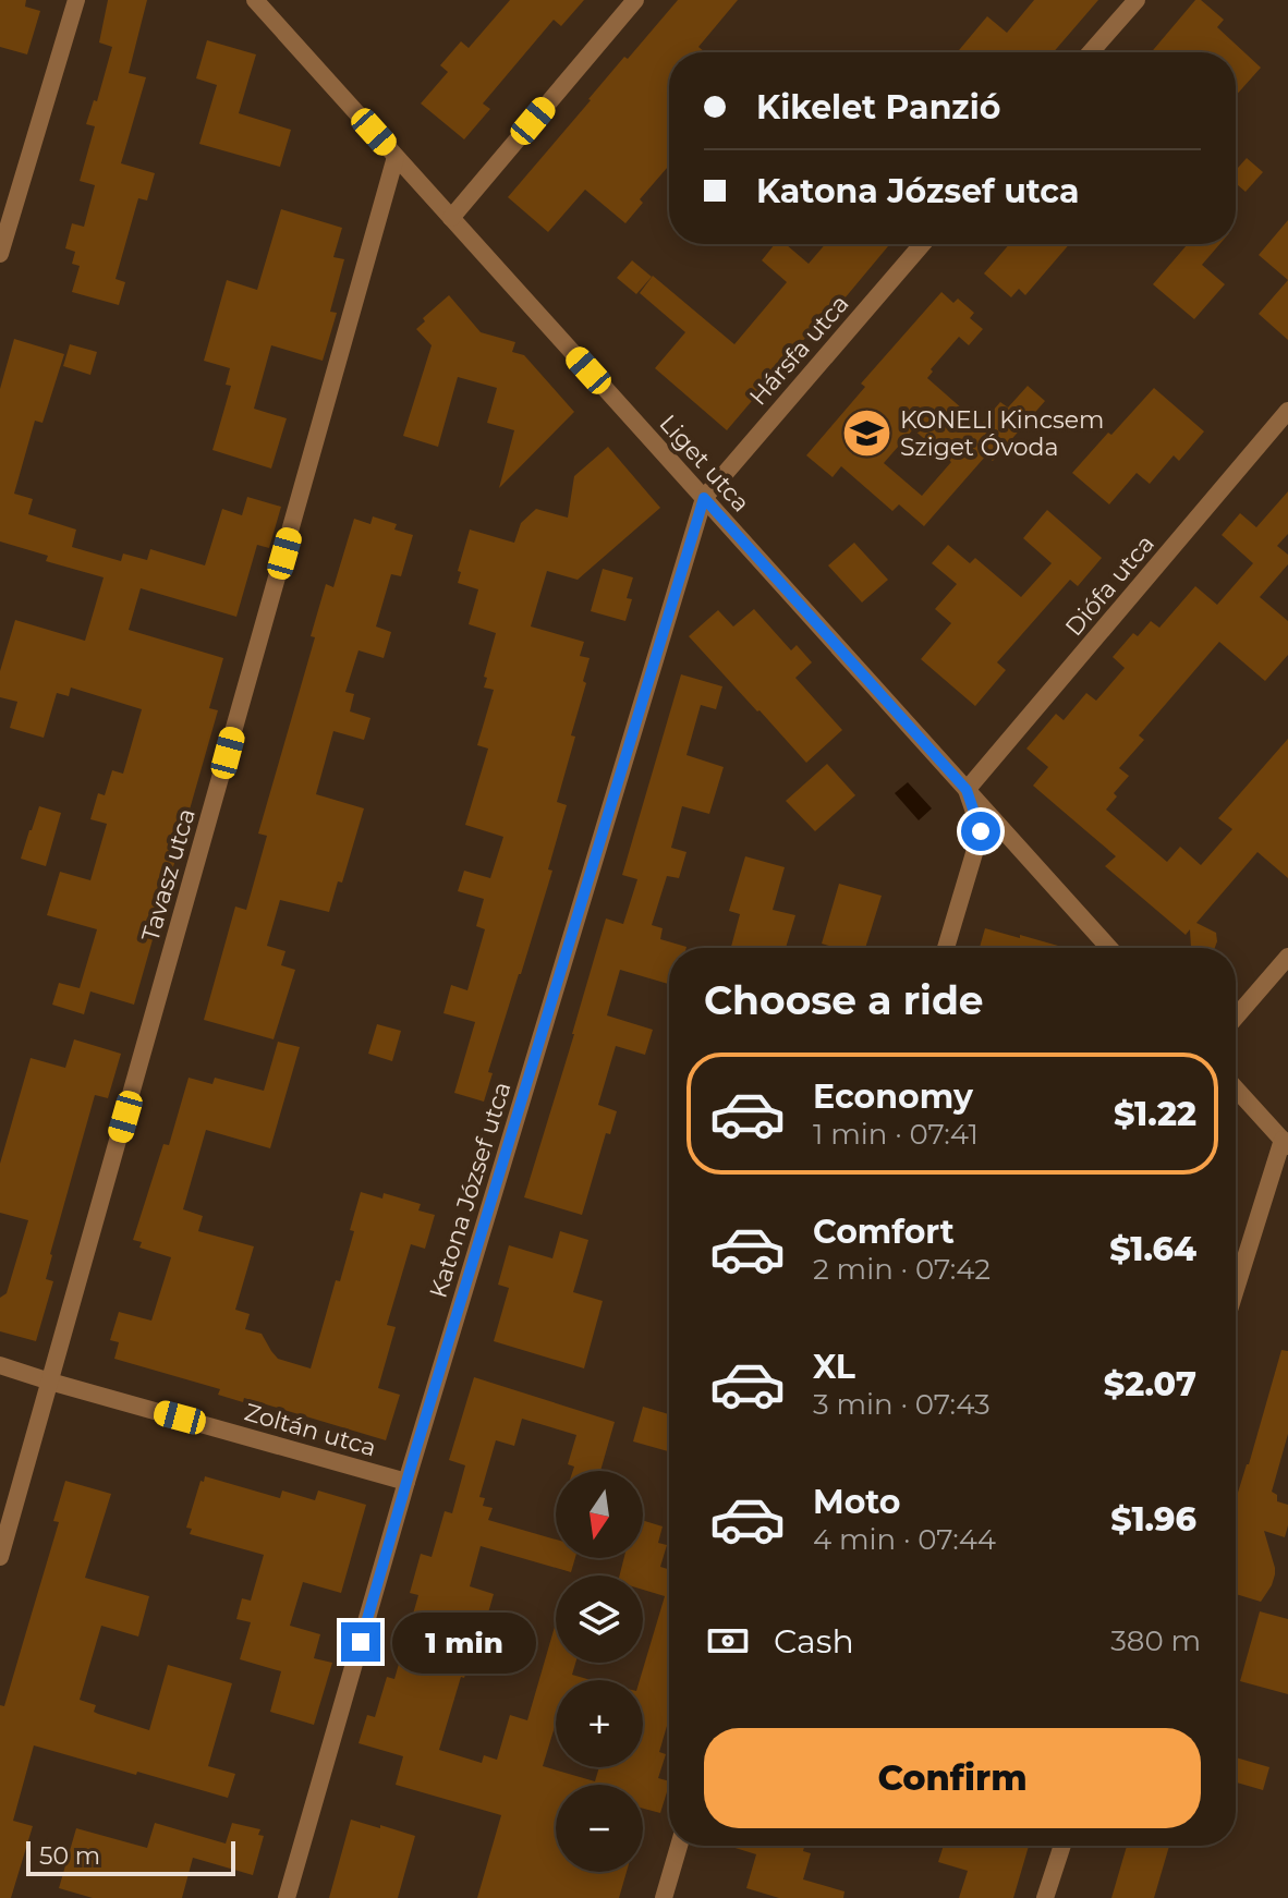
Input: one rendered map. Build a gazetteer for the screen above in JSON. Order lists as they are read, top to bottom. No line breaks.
{"streets":{"street":["Hársfa utca","Liget utca","Diófa utca","Tavasz utca","Katona József utca","Zoltán utca"]},"crossings":[["Hársfa utca","Liget utca"],["Hársfa utca","Katona József utca"],["Liget utca","Diófa utca"],["Liget utca","Tavasz utca"],["Liget utca","Katona József utca"],["Tavasz utca","Zoltán utca"],["Katona József utca","Zoltán utca"]],"places":{"school or university":["KONELI Kincsem Sziget Óvoda"]},"scale_bar":"50 m","north":"bottom","page":{"banner":["Kikelet Panzió","Katona József utca"],"heading":"Choose a ride","list":[{"name":"Economy","note":"1 min · 07:41","value":"$1.22"},{"name":"Comfort","note":"2 min · 07:42","value":"$1.64"},{"name":"XL","note":"3 min · 07:43","value":"$2.07"},{"name":"Moto","note":"4 min · 07:44","value":"$1.96"}],"map_buttons":["+","−"],"pay":["Cash","380 m"],"bubble":"1 min","buttons":"Confirm","scale":"50 m"}}
